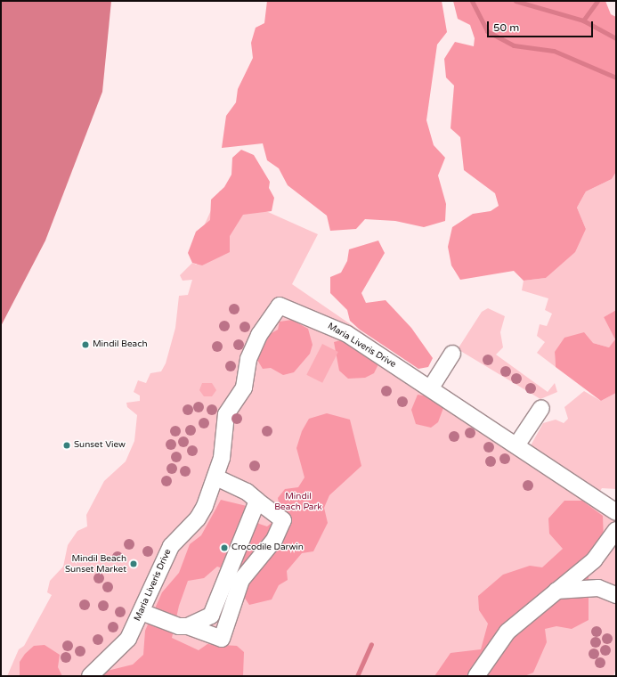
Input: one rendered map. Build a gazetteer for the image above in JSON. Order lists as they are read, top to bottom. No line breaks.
{"streets":{"street":["Maria Liveris Drive"]},"parks":["Mindil Beach Park"],"places":["Mindil Beach","Sunset View","Crocodile Darwin","Mindil Beach Sunset Market"],"scale_bar":"50 m"}
